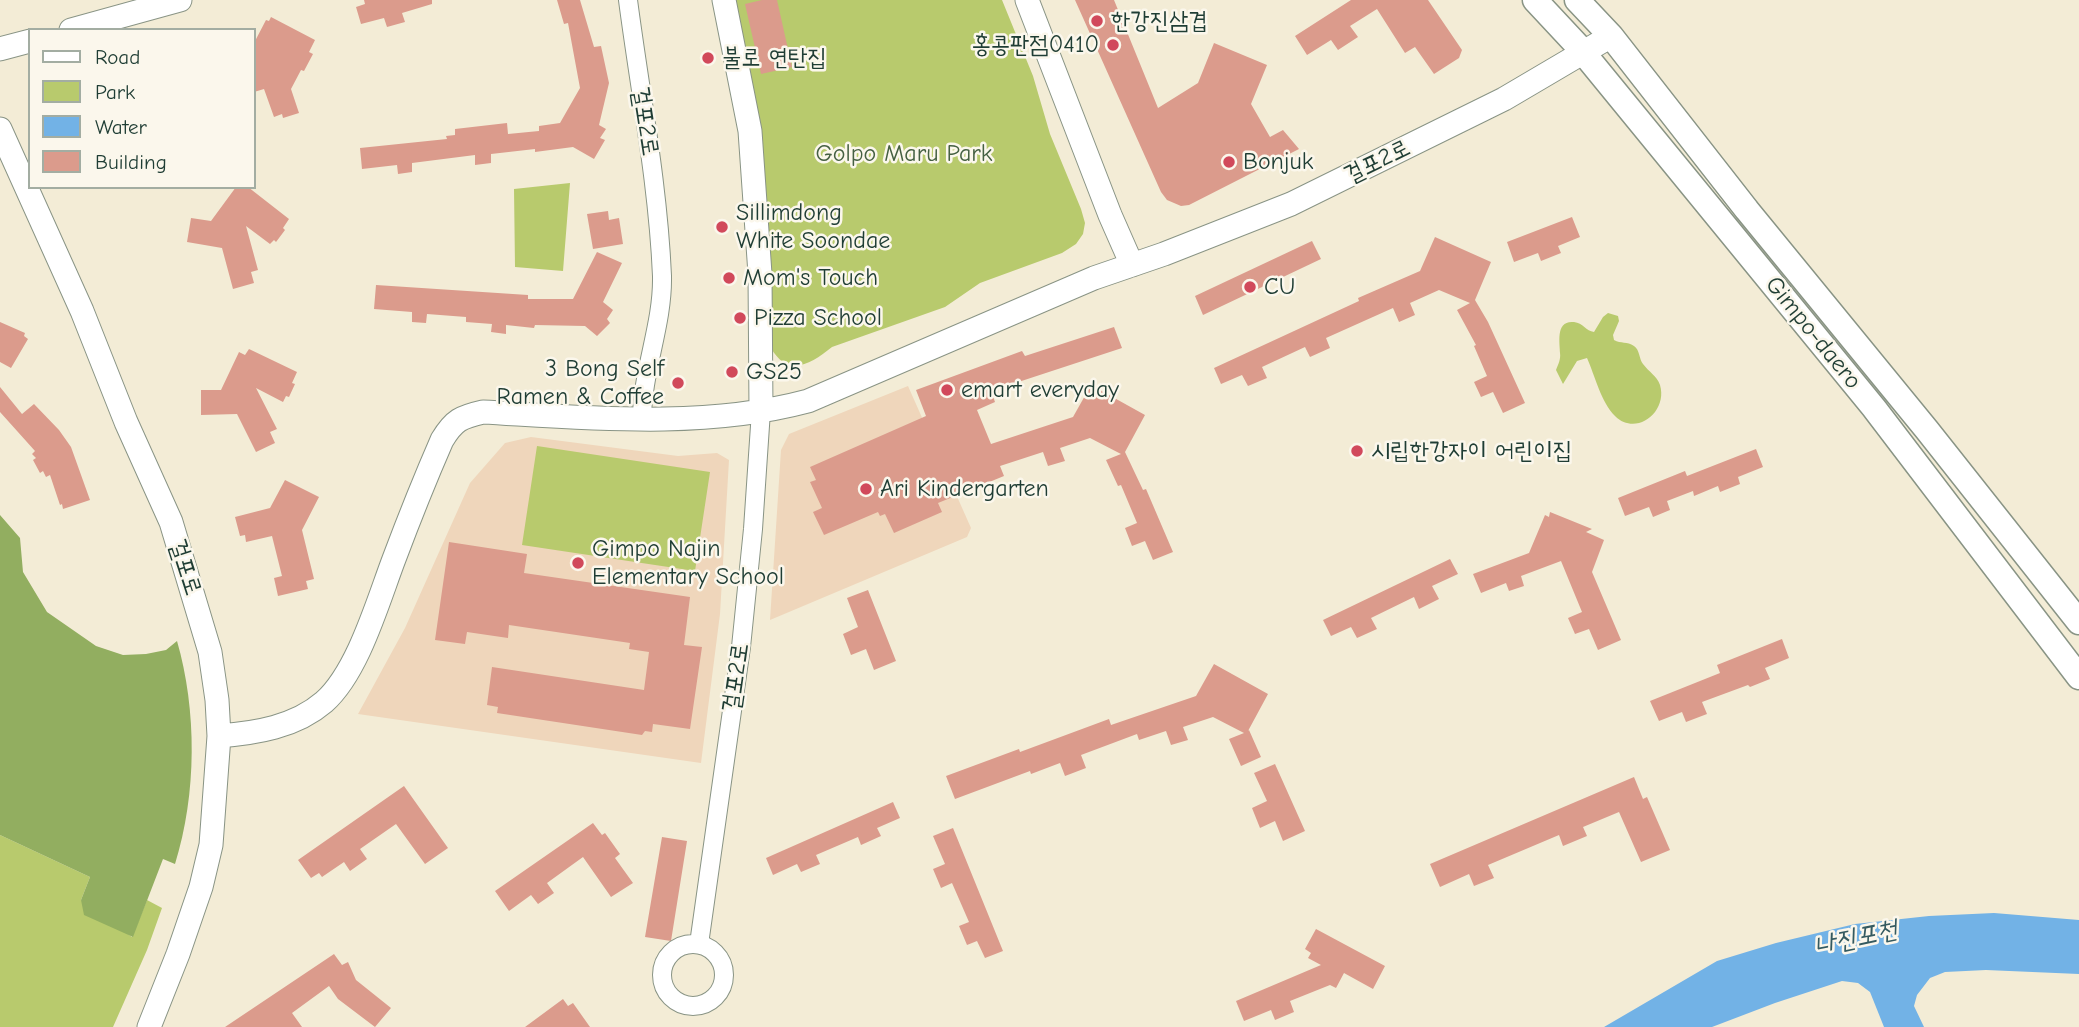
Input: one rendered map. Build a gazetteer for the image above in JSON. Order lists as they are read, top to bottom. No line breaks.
{"streets":{"main road":["Gimpo-daero"],"street":["걸포2로","걸포로"]},"crossings":[["걸포2로","Gimpo-daero"]],"water":["나진포천"],"parks":["Golpo Maru Park"],"places":["한강진삼겹","홍콩판점0410","불로 연탄집","Bonjuk","Sillimdong White Soondae","Mom's Touch","CU","Pizza School","GS25","3 Bong Self Ramen & Coffee","emart everyday","시립한강자이 어린이집","Ari Kindergarten","Gimpo Najin Elementary School"],"legend":["Road","Park","Water","Building"]}
